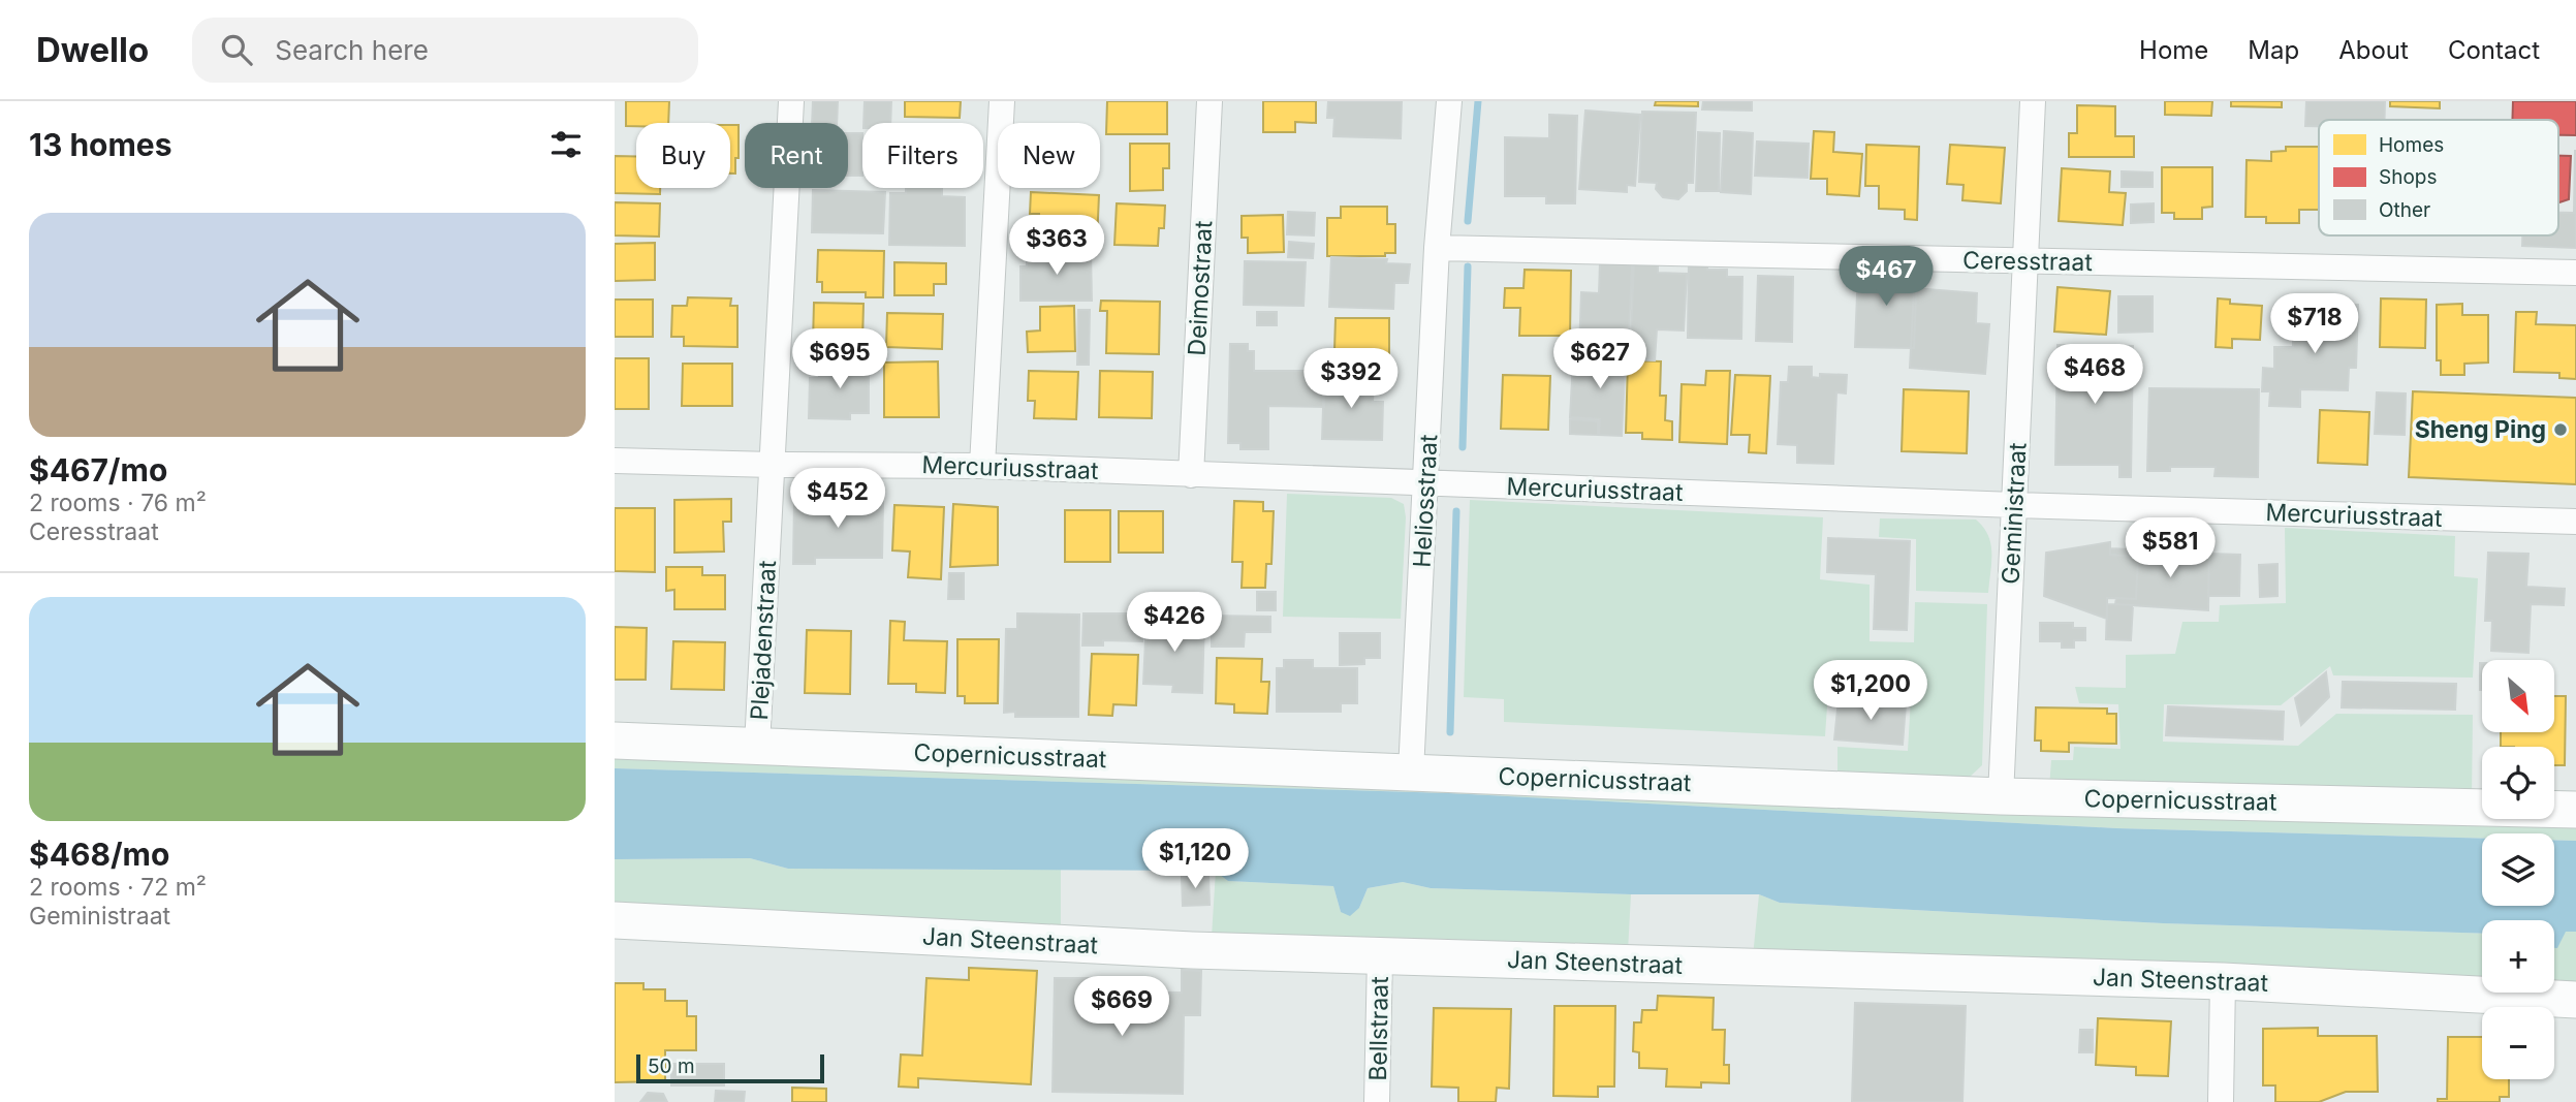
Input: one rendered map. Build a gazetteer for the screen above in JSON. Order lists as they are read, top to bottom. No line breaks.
{"streets":{"street":["Ceresstraat","Deimostraat","Mercuriusstraat","Heliosstraat","Geministraat","Plejadenstraat","Copernicusstraat","Jan Steenstraat","Bellstraat"]},"crossings":[["Ceresstraat","Heliosstraat"],["Ceresstraat","Geministraat"],["Deimostraat","Mercuriusstraat"],["Mercuriusstraat","Heliosstraat"],["Mercuriusstraat","Geministraat"],["Mercuriusstraat","Plejadenstraat"],["Heliosstraat","Copernicusstraat"],["Geministraat","Copernicusstraat"],["Plejadenstraat","Copernicusstraat"],["Jan Steenstraat","Bellstraat"]],"places":["Sheng Ping"],"legend":["Homes","Shops","Other"],"scale_bar":"50 m","north":"bottom right","page":{"header":"Dwello","search":"Search here","nav":["Home","Map","About","Contact"],"heading":"13 homes","chip":["Buy","Rent","Filters","New"],"list":[{"name":"$467/mo","note":"2 rooms · 76 m² · Ceresstraat"},{"name":"$468/mo","note":"2 rooms · 72 m² · Geministraat"}],"price":["$363","$467","$718","$695","$627","$468","$392","$452","$581","$426","$1,200","$1,120","$669"],"map_buttons":["+","−"],"scale":"50 m"}}
